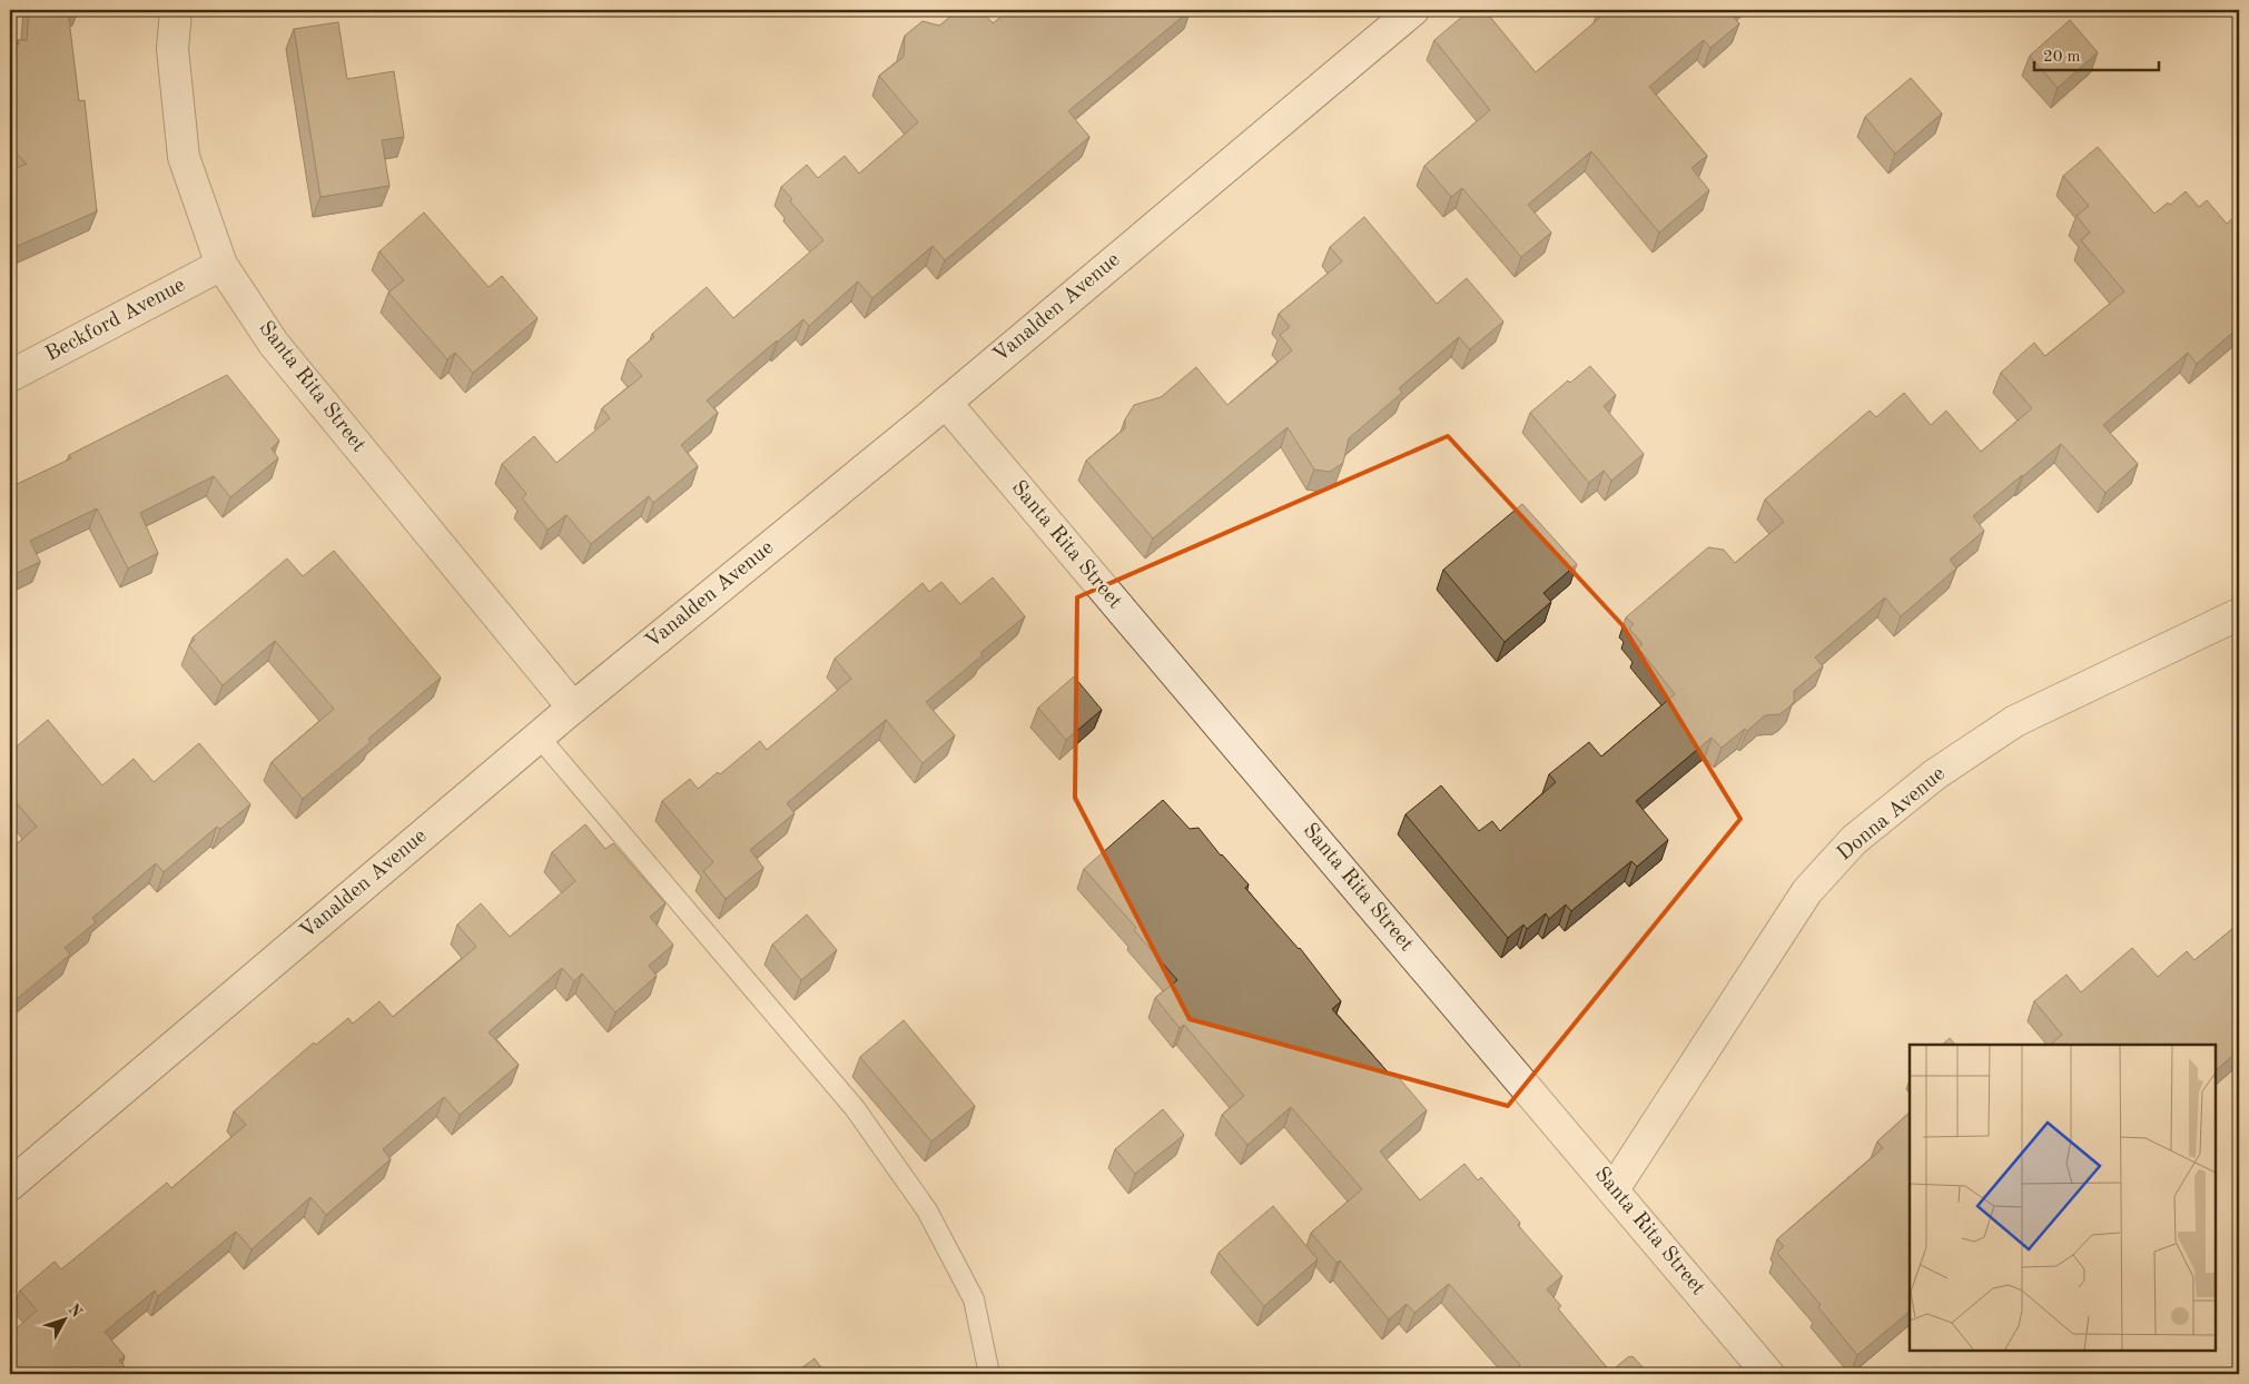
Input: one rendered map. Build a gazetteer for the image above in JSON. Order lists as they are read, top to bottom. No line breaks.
{"streets":{"street":["Vanalden Avenue","Beckford Avenue","Santa Rita Street","Donna Avenue"]},"crossings":[["Vanalden Avenue","Santa Rita Street"],["Beckford Avenue","Santa Rita Street"],["Santa Rita Street","Donna Avenue"]],"scale_bar":"20 m","north":"top right"}
